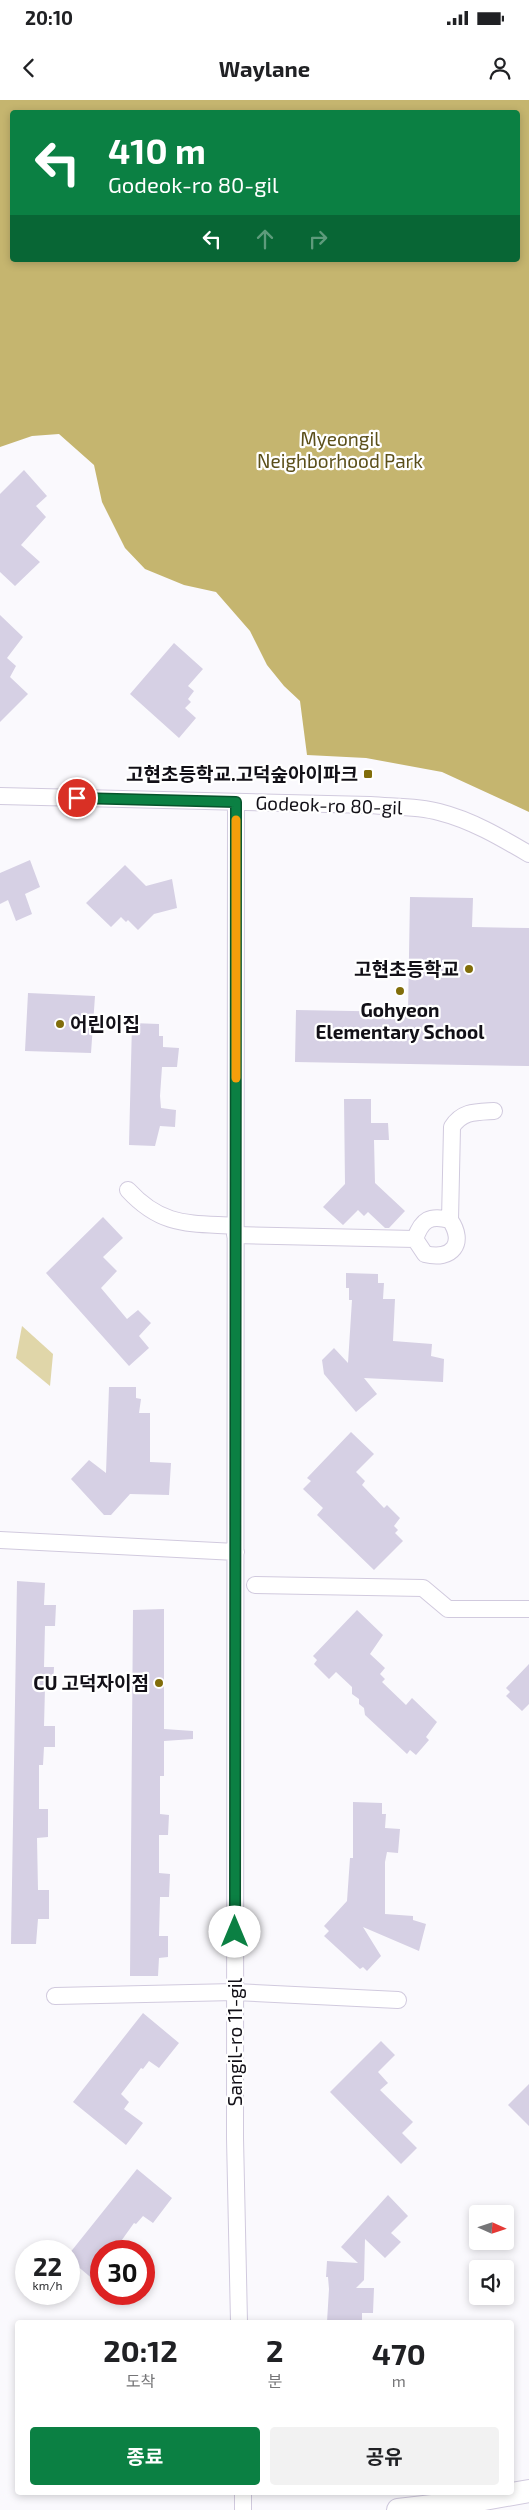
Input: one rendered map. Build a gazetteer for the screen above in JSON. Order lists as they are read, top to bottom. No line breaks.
{"streets":{"street":["Godeok-ro 80-gil","Sangil-ro 11-gil"]},"crossings":[["Godeok-ro 80-gil","Sangil-ro 11-gil"]],"parks":["Myeongil Neighborhood Park"],"places":{"transit":["고현초등학교.고덕숲아이파크"],"other":["고현초등학교","Gohyeon Elementary School","어린이집","CU 고덕자이점"]},"north":"right","page":{"status":"20:10","header":"Waylane","turn":["410 m","Godeok-ro 80-gil"],"speed":"22 km/h","limit":"30","eta":["20:12","도착","2","분","470","m"],"buttons":["종료","공유"]}}
